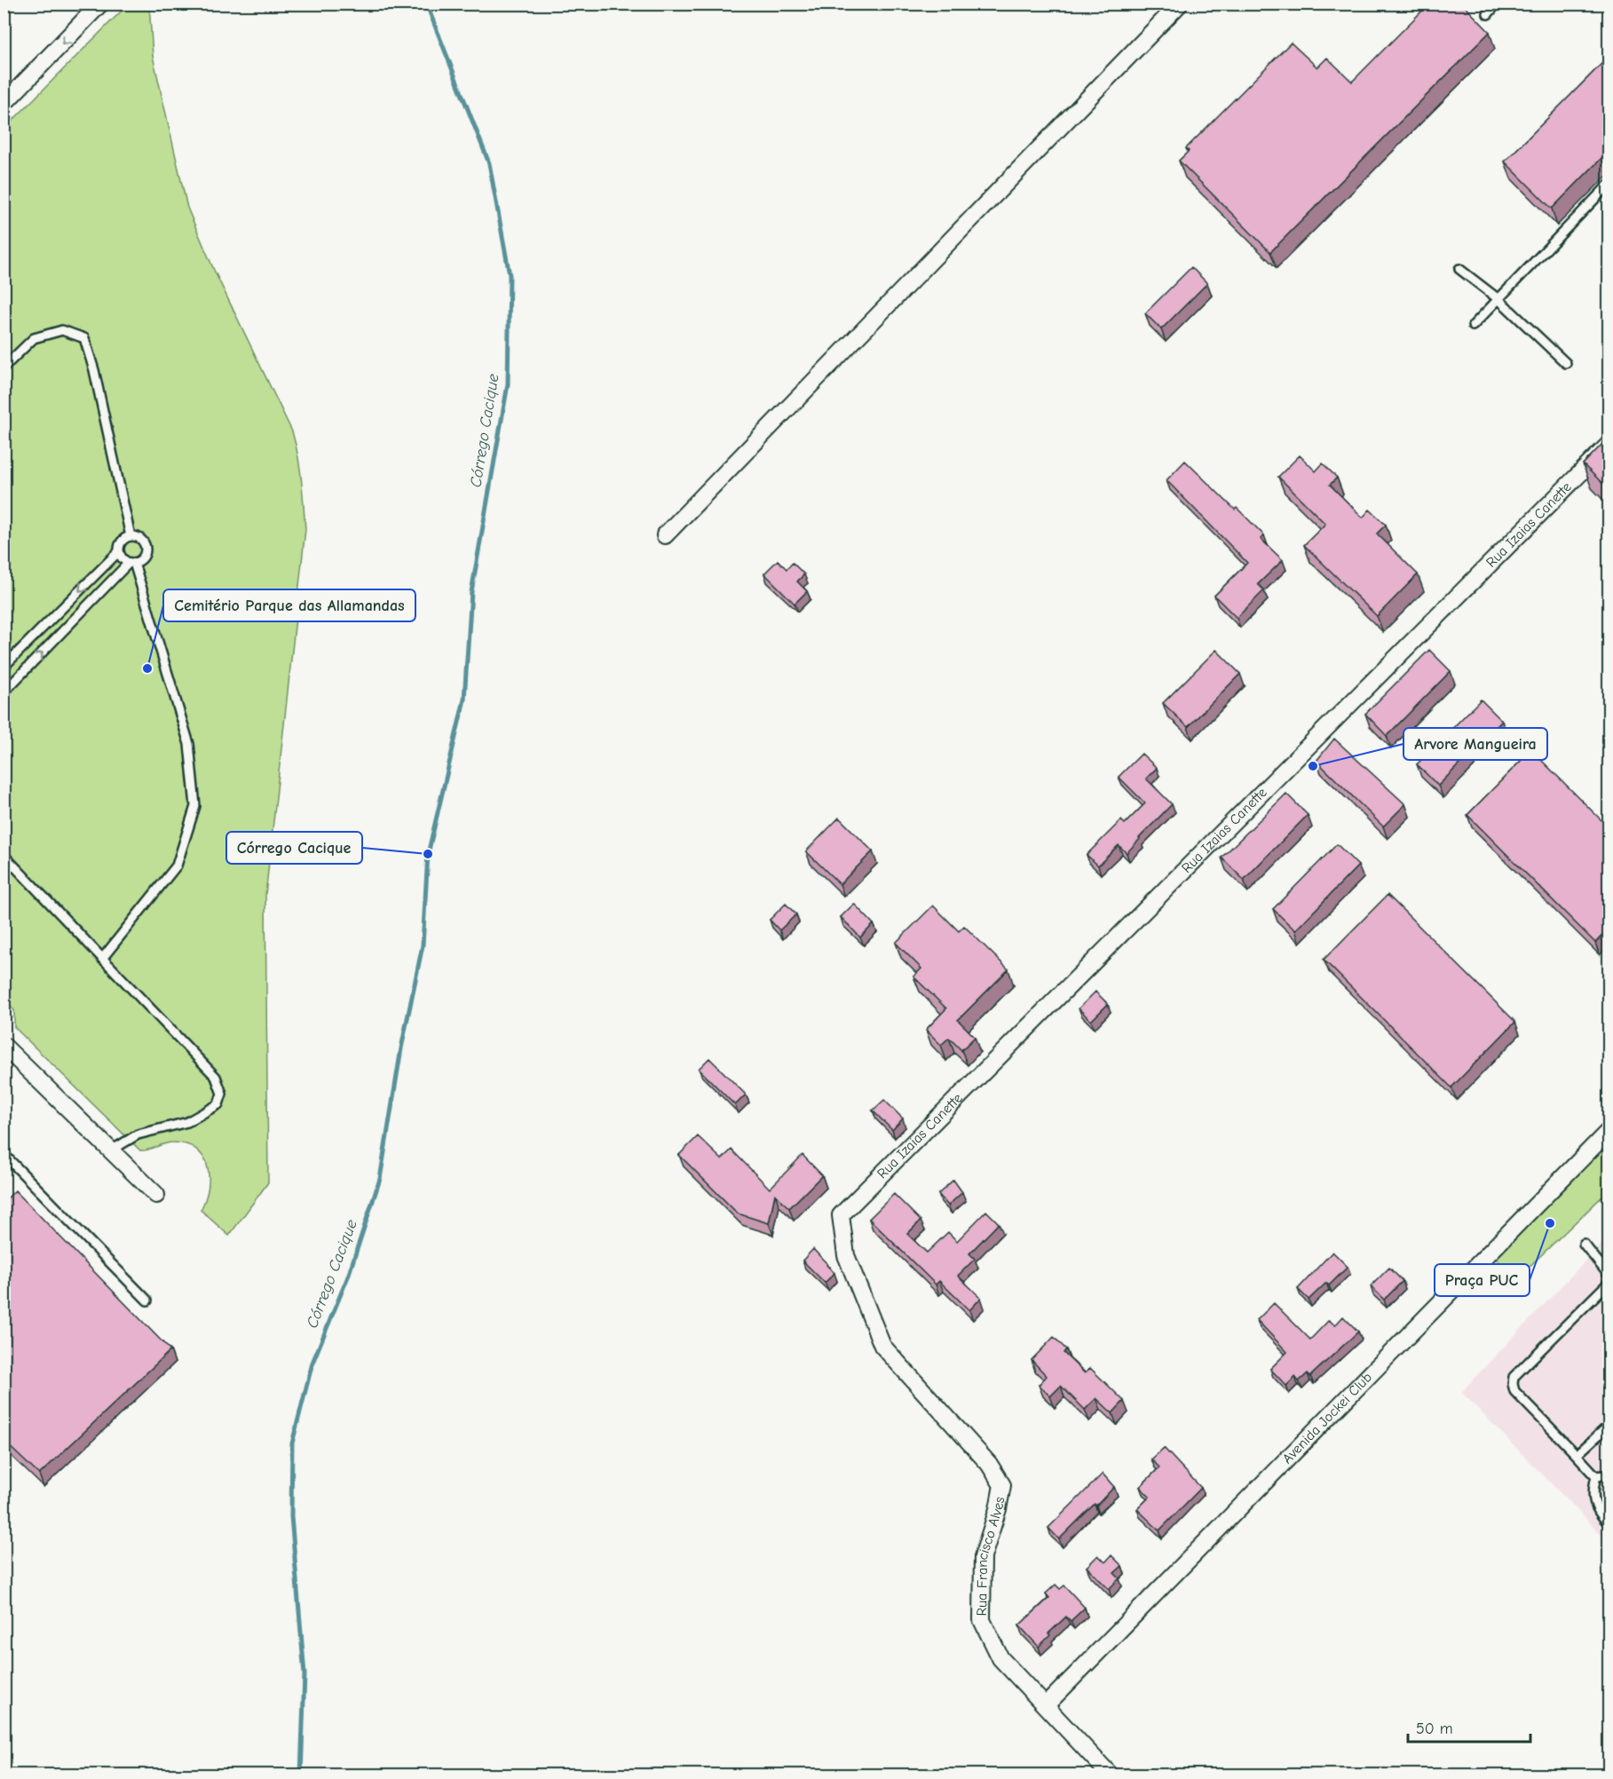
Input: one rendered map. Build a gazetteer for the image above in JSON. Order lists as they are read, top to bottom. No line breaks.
{"streets":{"street":["Rua Izaias Canette","Avenida Jockei Club","Rua Francisco Alves"]},"crossings":[["Rua Izaias Canette","Rua Francisco Alves"],["Avenida Jockei Club","Rua Francisco Alves"]],"water":["Córrego Cacique"],"places":["Cemitério Parque das Allamandas","Arvore Mangueira","Córrego Cacique","Praça PUC"],"scale_bar":"50 m"}
